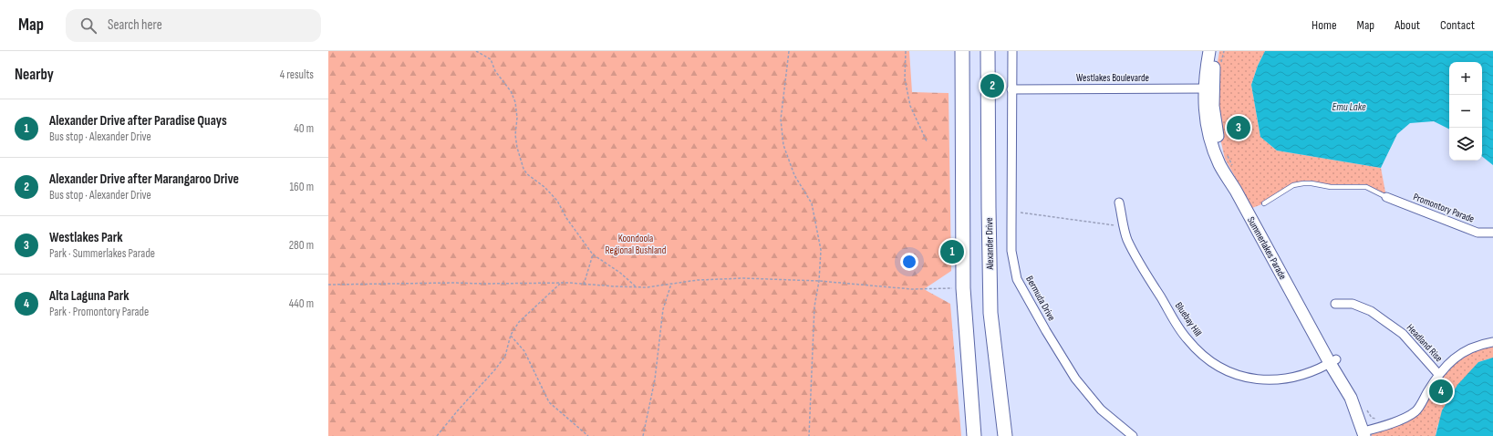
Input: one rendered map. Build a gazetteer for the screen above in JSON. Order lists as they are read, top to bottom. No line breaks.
{"streets":{"main road":["Alexander Drive"],"street":["Westlakes Boulevarde","Promontory Parade","Summerlakes Parade","Bermuda Drive","Bluebay Hill","Headland Rise"]},"crossings":[["Westlakes Boulevarde","Summerlakes Parade"],["Westlakes Boulevarde","Bermuda Drive"],["Summerlakes Parade","Bluebay Hill"]],"water":["Emu Lake"],"parks":["Koondoola Regional Bushland"],"page":{"header":"Map","search":"Search here","nav":["Home","Map","About","Contact"],"heading":["Nearby","4 results"],"map_buttons":["+","−"],"pins":["2","3","1","4"],"list":[{"mark":"1","name":"Alexander Drive after Paradise Quays","note":"Bus stop · Alexander Drive","value":"40 m"},{"mark":"2","name":"Alexander Drive after Marangaroo Drive","note":"Bus stop · Alexander Drive","value":"160 m"},{"mark":"3","name":"Westlakes Park","note":"Park · Summerlakes Parade","value":"280 m"},{"mark":"4","name":"Alta Laguna Park","note":"Park · Promontory Parade","value":"440 m"}]}}
